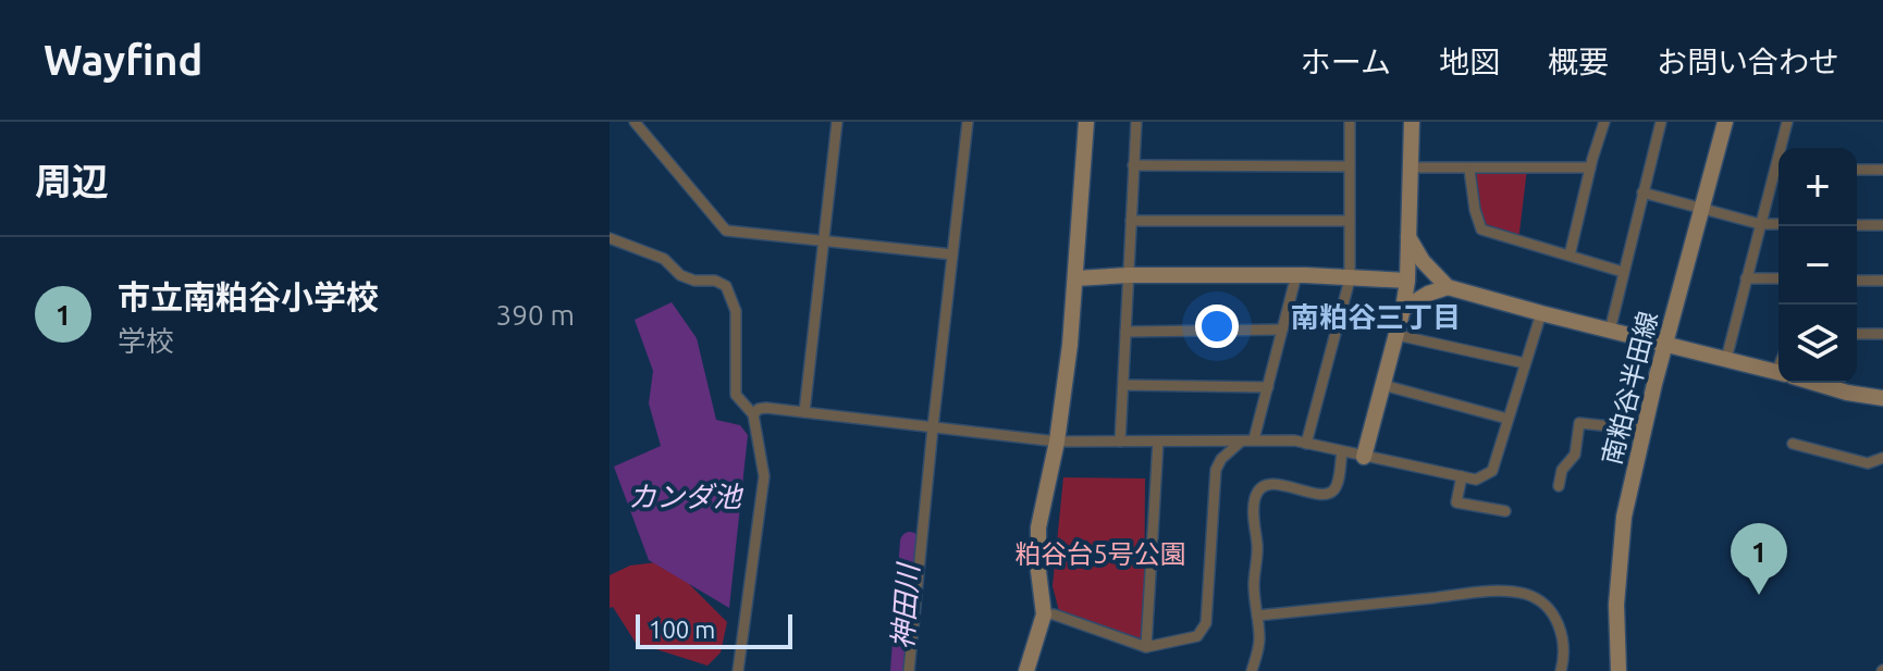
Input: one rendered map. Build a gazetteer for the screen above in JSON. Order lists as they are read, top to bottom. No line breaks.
{"streets":{"street":["南粕谷半田線"]},"districts":["南粕谷三丁目"],"water":["カンダ池","神田川"],"parks":["粕谷台5号公園"],"scale_bar":"100 m","page":{"header":"Wayfind","nav":["ホーム","地図","概要","お問い合わせ"],"heading":"周辺","map_buttons":["+","−"],"list":[{"mark":"1","name":"市立南粕谷小学校","note":"学校","value":"390 m"}],"pins":"1","scale":"100 m"}}
